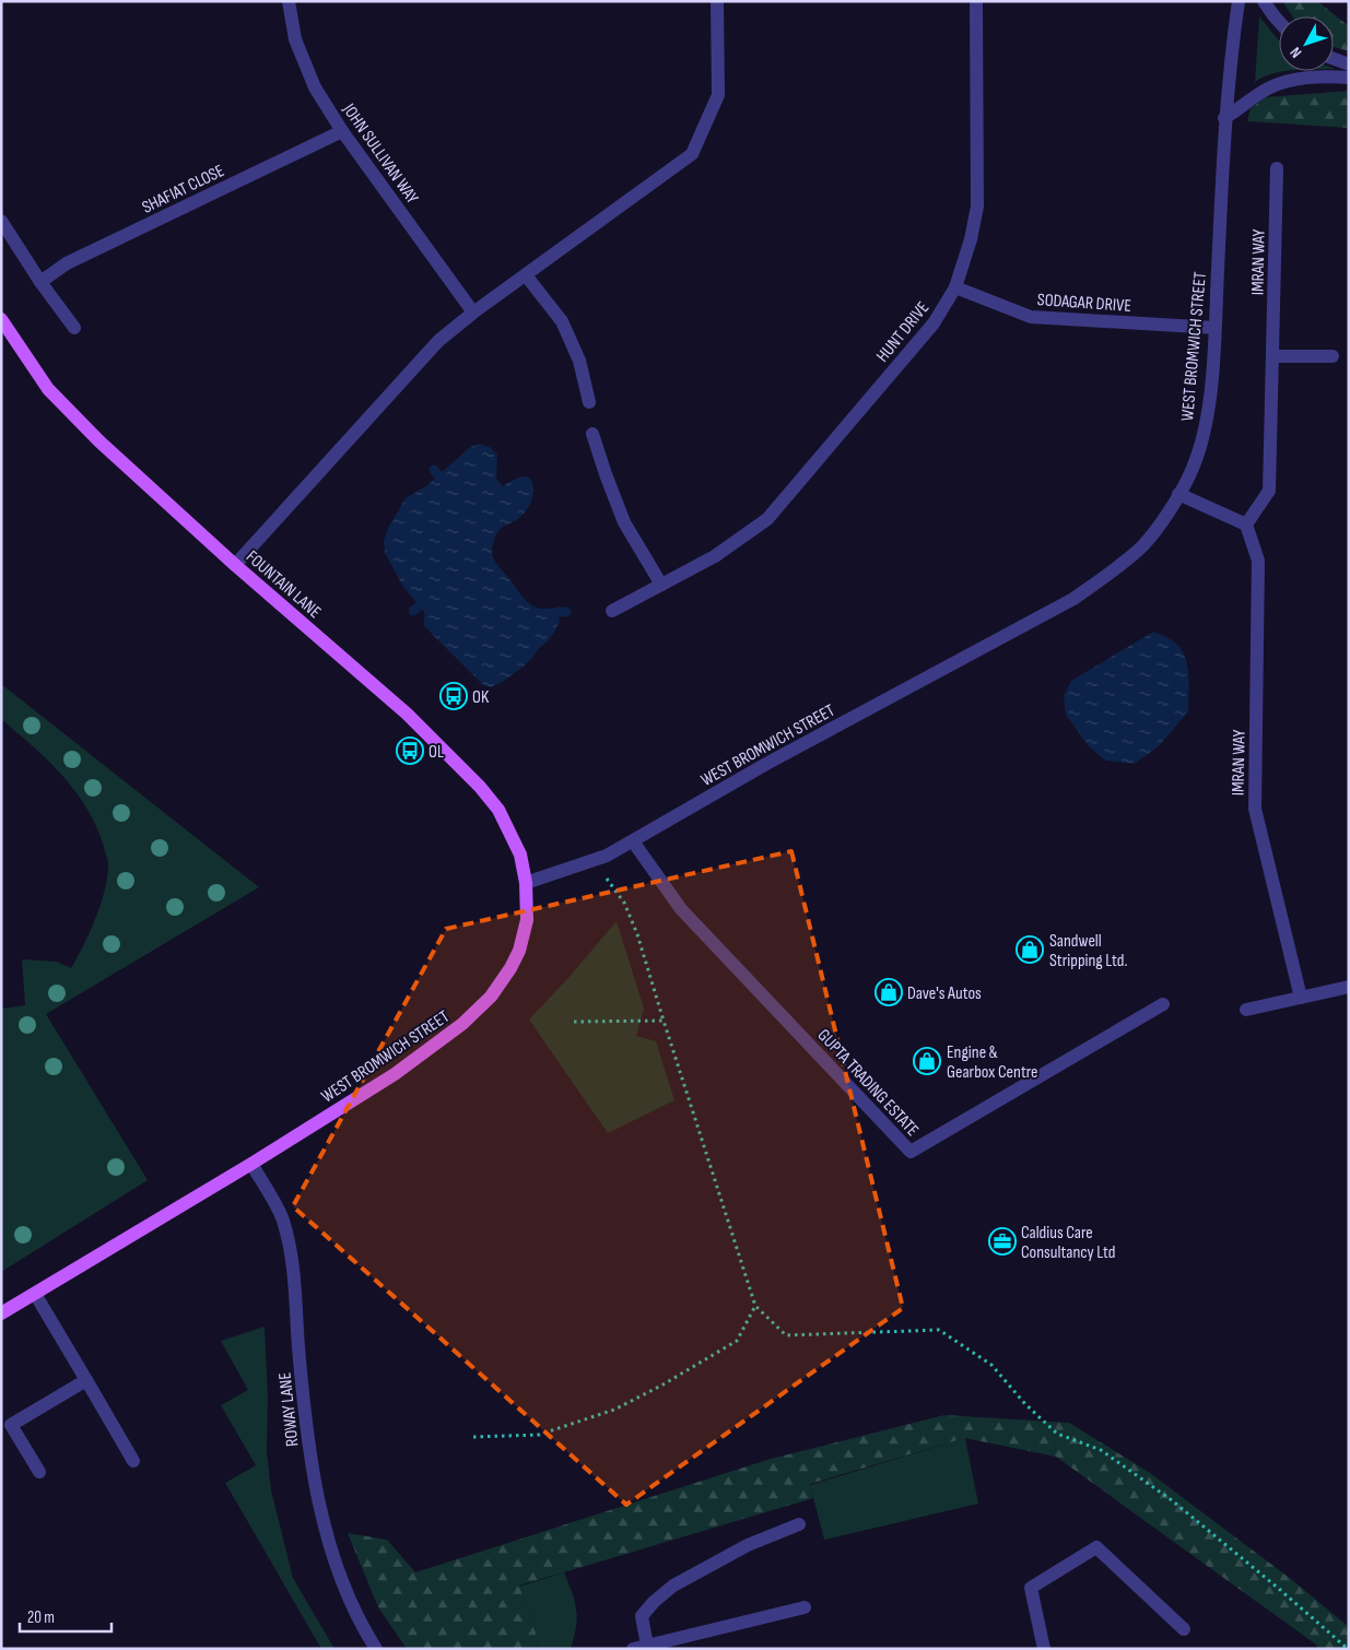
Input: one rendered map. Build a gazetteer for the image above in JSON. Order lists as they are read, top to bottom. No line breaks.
{"streets":{"main road":["WEST BROMWICH STREET","FOUNTAIN LANE"],"street":["JOHN SULLIVAN WAY","SHAFIAT CLOSE","IMRAN WAY","SODAGAR DRIVE","HUNT DRIVE","GUPTA TRADING ESTATE","ROWAY LANE"]},"crossings":[["JOHN SULLIVAN WAY","SHAFIAT CLOSE"],["SODAGAR DRIVE","HUNT DRIVE"],["SODAGAR DRIVE","WEST BROMWICH STREET"],["WEST BROMWICH STREET","FOUNTAIN LANE"],["WEST BROMWICH STREET","GUPTA TRADING ESTATE"],["WEST BROMWICH STREET","ROWAY LANE"]],"places":{"bus stop":["OK","OL"],"shop":["Sandwell Stripping Ltd.","Dave's Autos","Engine & Gearbox Centre"],"office":["Caldius Care Consultancy Ltd"]},"scale_bar":"20 m","north":"bottom left"}
